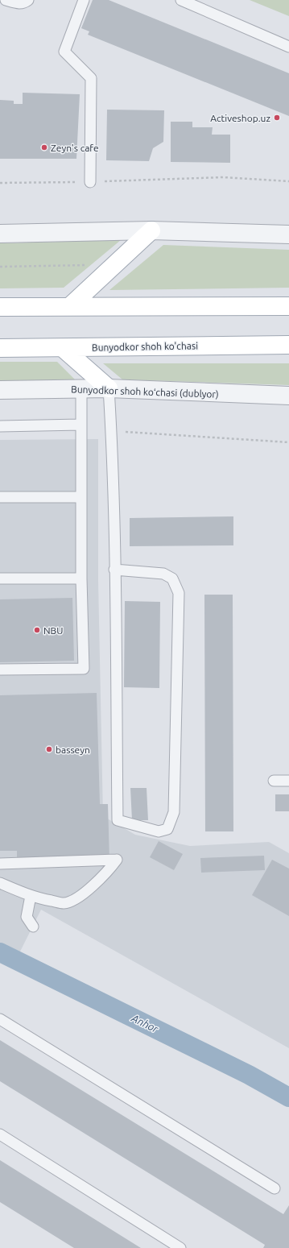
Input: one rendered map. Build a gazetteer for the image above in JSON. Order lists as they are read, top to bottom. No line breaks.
{"streets":{"main road":["Bunyodkor shoh ko'chasi"],"street":["Bunyodkor shoh koʻchasi (dublyor)"]},"water":["Anhor"],"places":["Activeshop.uz","Zeyn's cafe","NBU","basseyn"]}
